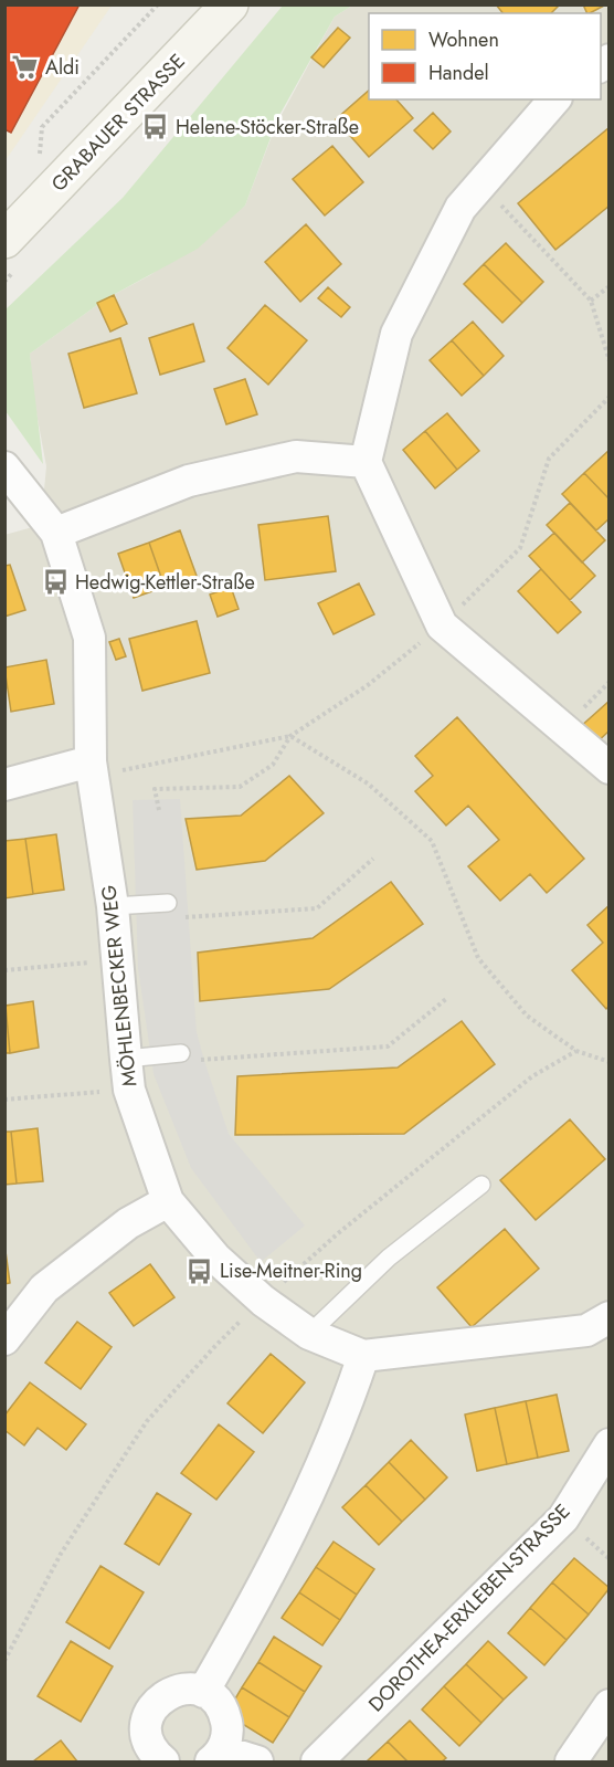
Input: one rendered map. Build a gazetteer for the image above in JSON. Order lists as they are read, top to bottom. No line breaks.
{"streets":{"main road":["GRABAUER STRASSE"],"street":["MÖHLENBECKER WEG","DOROTHEA-ERXLEBEN-STRASSE"]},"places":{"supermarket":["Aldi"],"bus stop":["Helene-Stöcker-Straße","Hedwig-Kettler-Straße","Lise-Meitner-Ring"]},"legend":["Wohnen","Handel"]}
